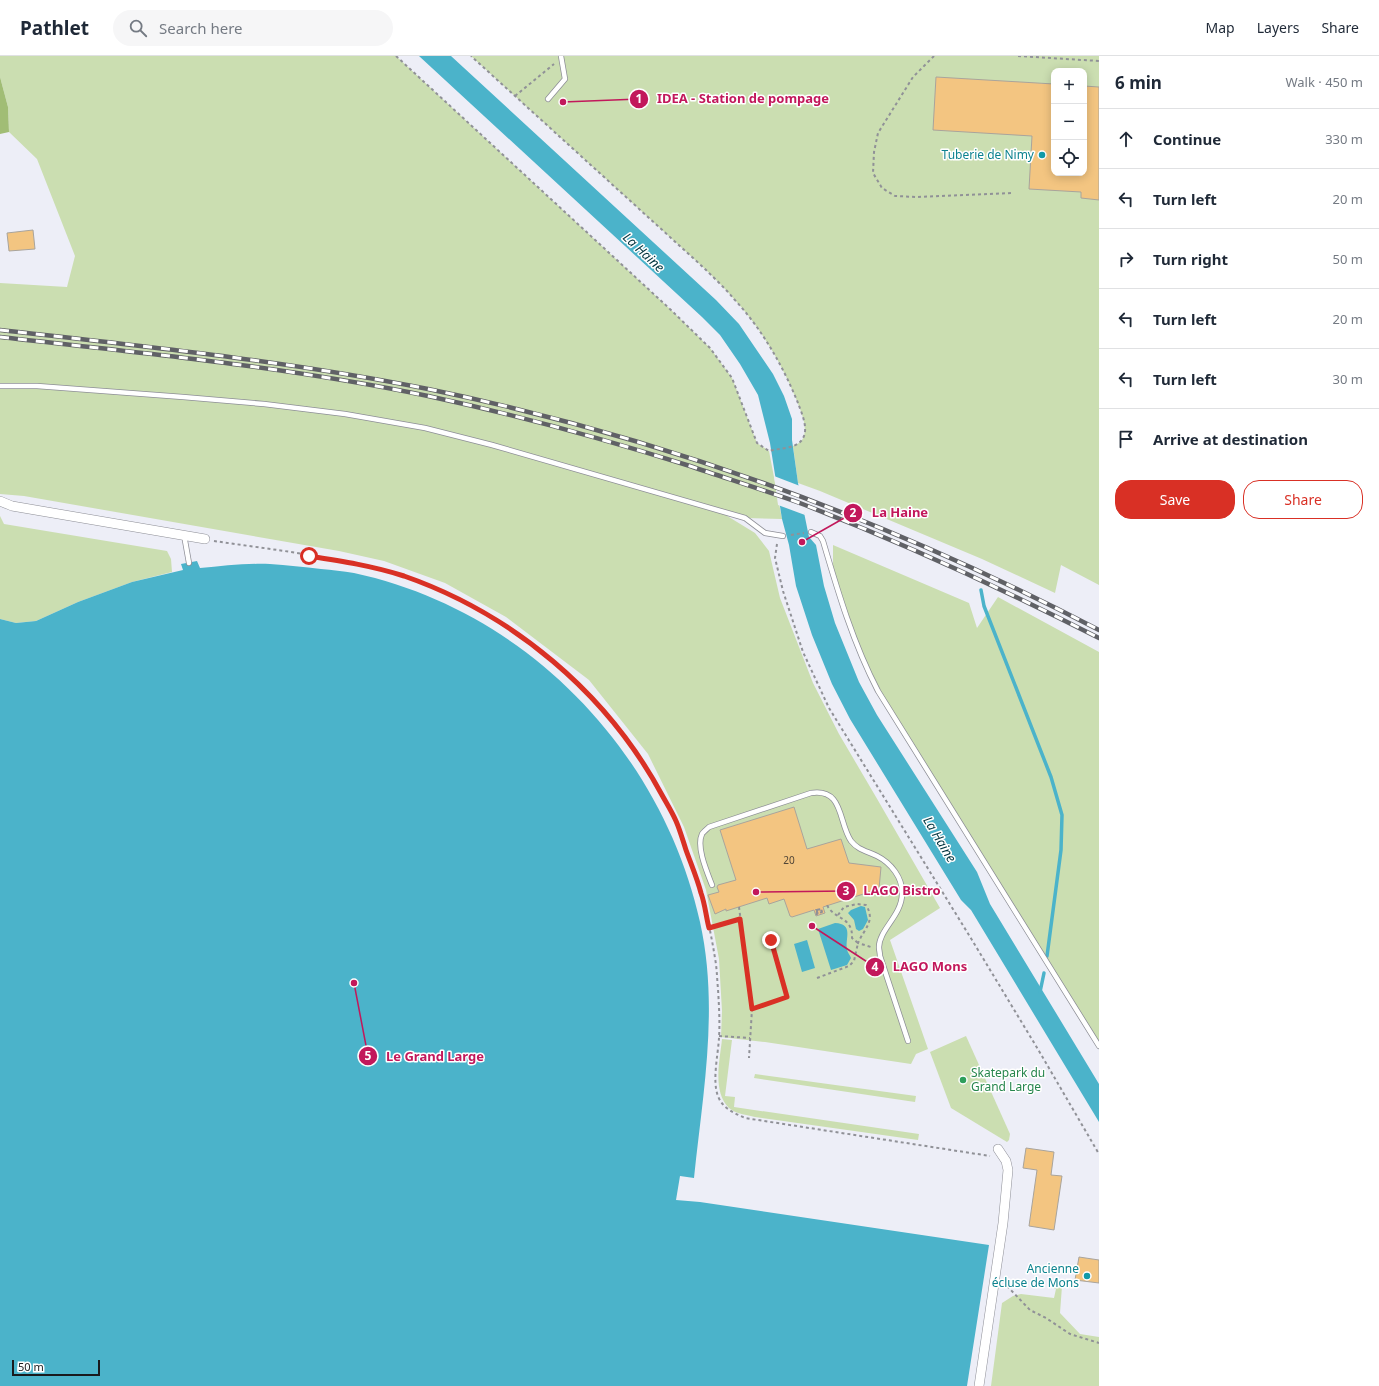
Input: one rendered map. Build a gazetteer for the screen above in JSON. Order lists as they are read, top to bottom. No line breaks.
{"water":["La Haine"],"places":["IDEA - Station de pompage","Tuberie de Nimy","La Haine","LAGO Bistro","LAGO Mons","Le Grand Large","Skatepark du Grand Large","Ancienne écluse de Mons"],"house_numbers":["20"],"scale_bar":"50 m","page":{"header":"Pathlet","search":"Search here","nav":["Map","Layers","Share"],"heading":["6 min","Walk · 450 m"],"map_buttons":["+","−"],"list":[["Continue","330 m"],["Turn left","20 m"],["Turn right","50 m"],["Turn left","20 m"],["Turn left","30 m"],"Arrive at destination"],"buttons":["Save","Share"],"scale":"50 m"}}
